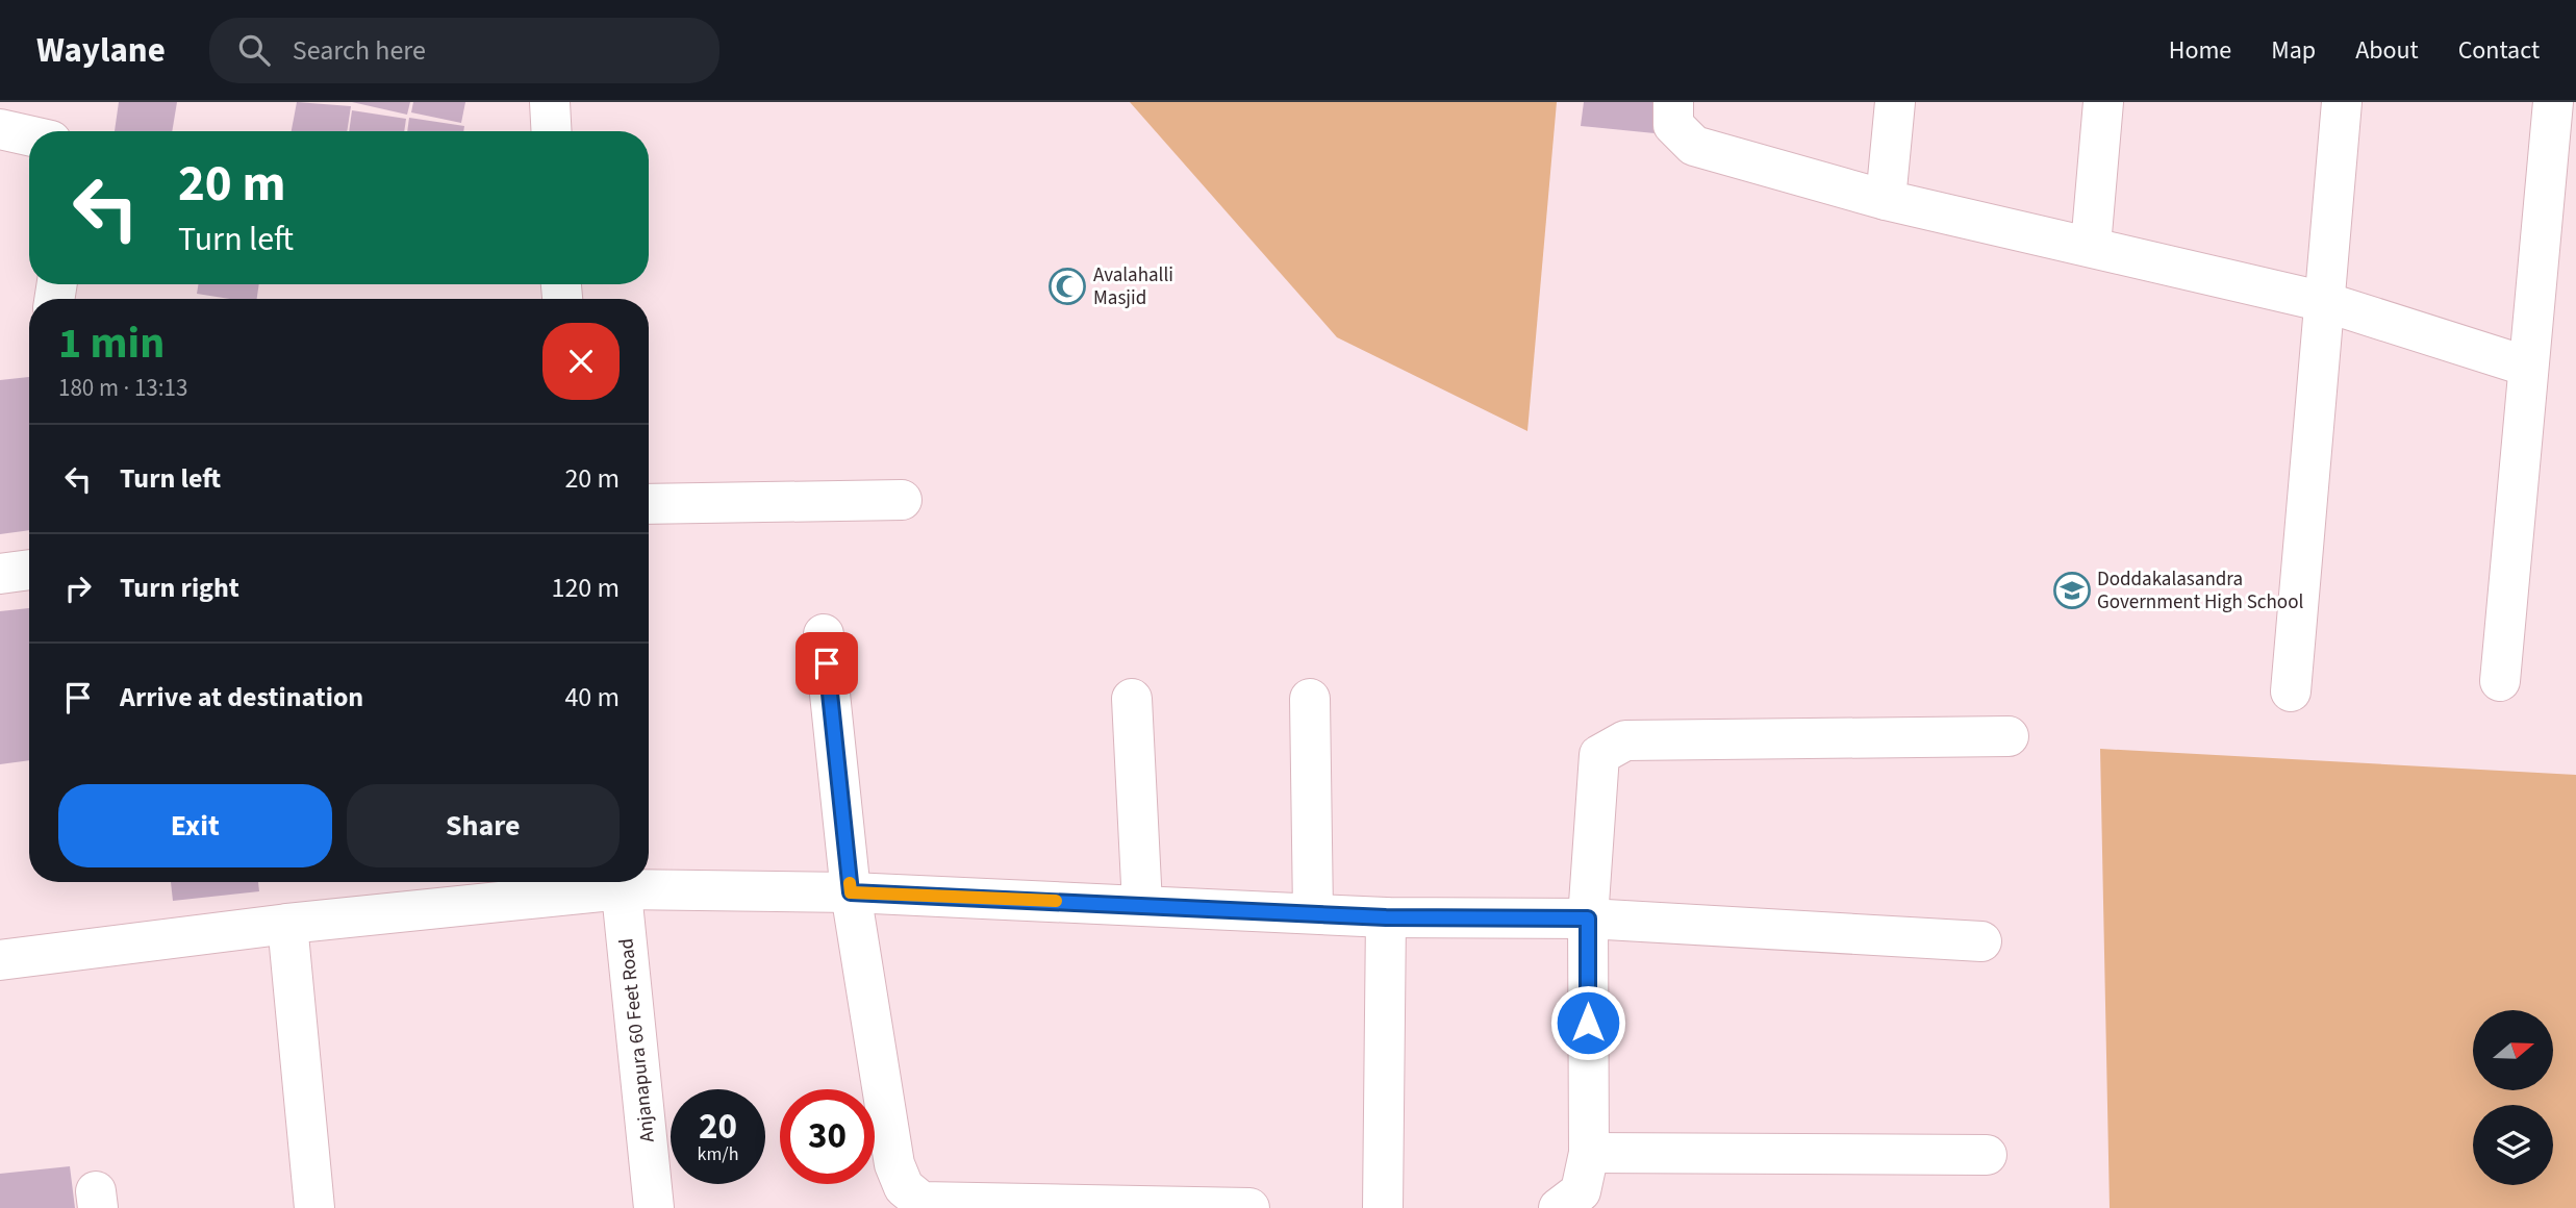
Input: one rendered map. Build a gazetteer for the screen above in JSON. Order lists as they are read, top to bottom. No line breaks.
{"streets":{"street":["Anjanapura 60 Feet Road"]},"places":{"mosque":["Avalahalli Masjid"],"school or university":["Doddakalasandra Government High School"]},"north":"right","page":{"header":"Waylane","search":"Search here","nav":["Home","Map","About","Contact"],"turn":["20 m","Turn left"],"heading":["1 min","180 m · 13:13"],"list":[{"name":"Turn left","value":"20 m"},{"name":"Turn right","value":"120 m"},{"name":"Arrive at destination","value":"40 m"}],"buttons":["Exit","Share"],"speed":"20 km/h","limit":"30"}}
